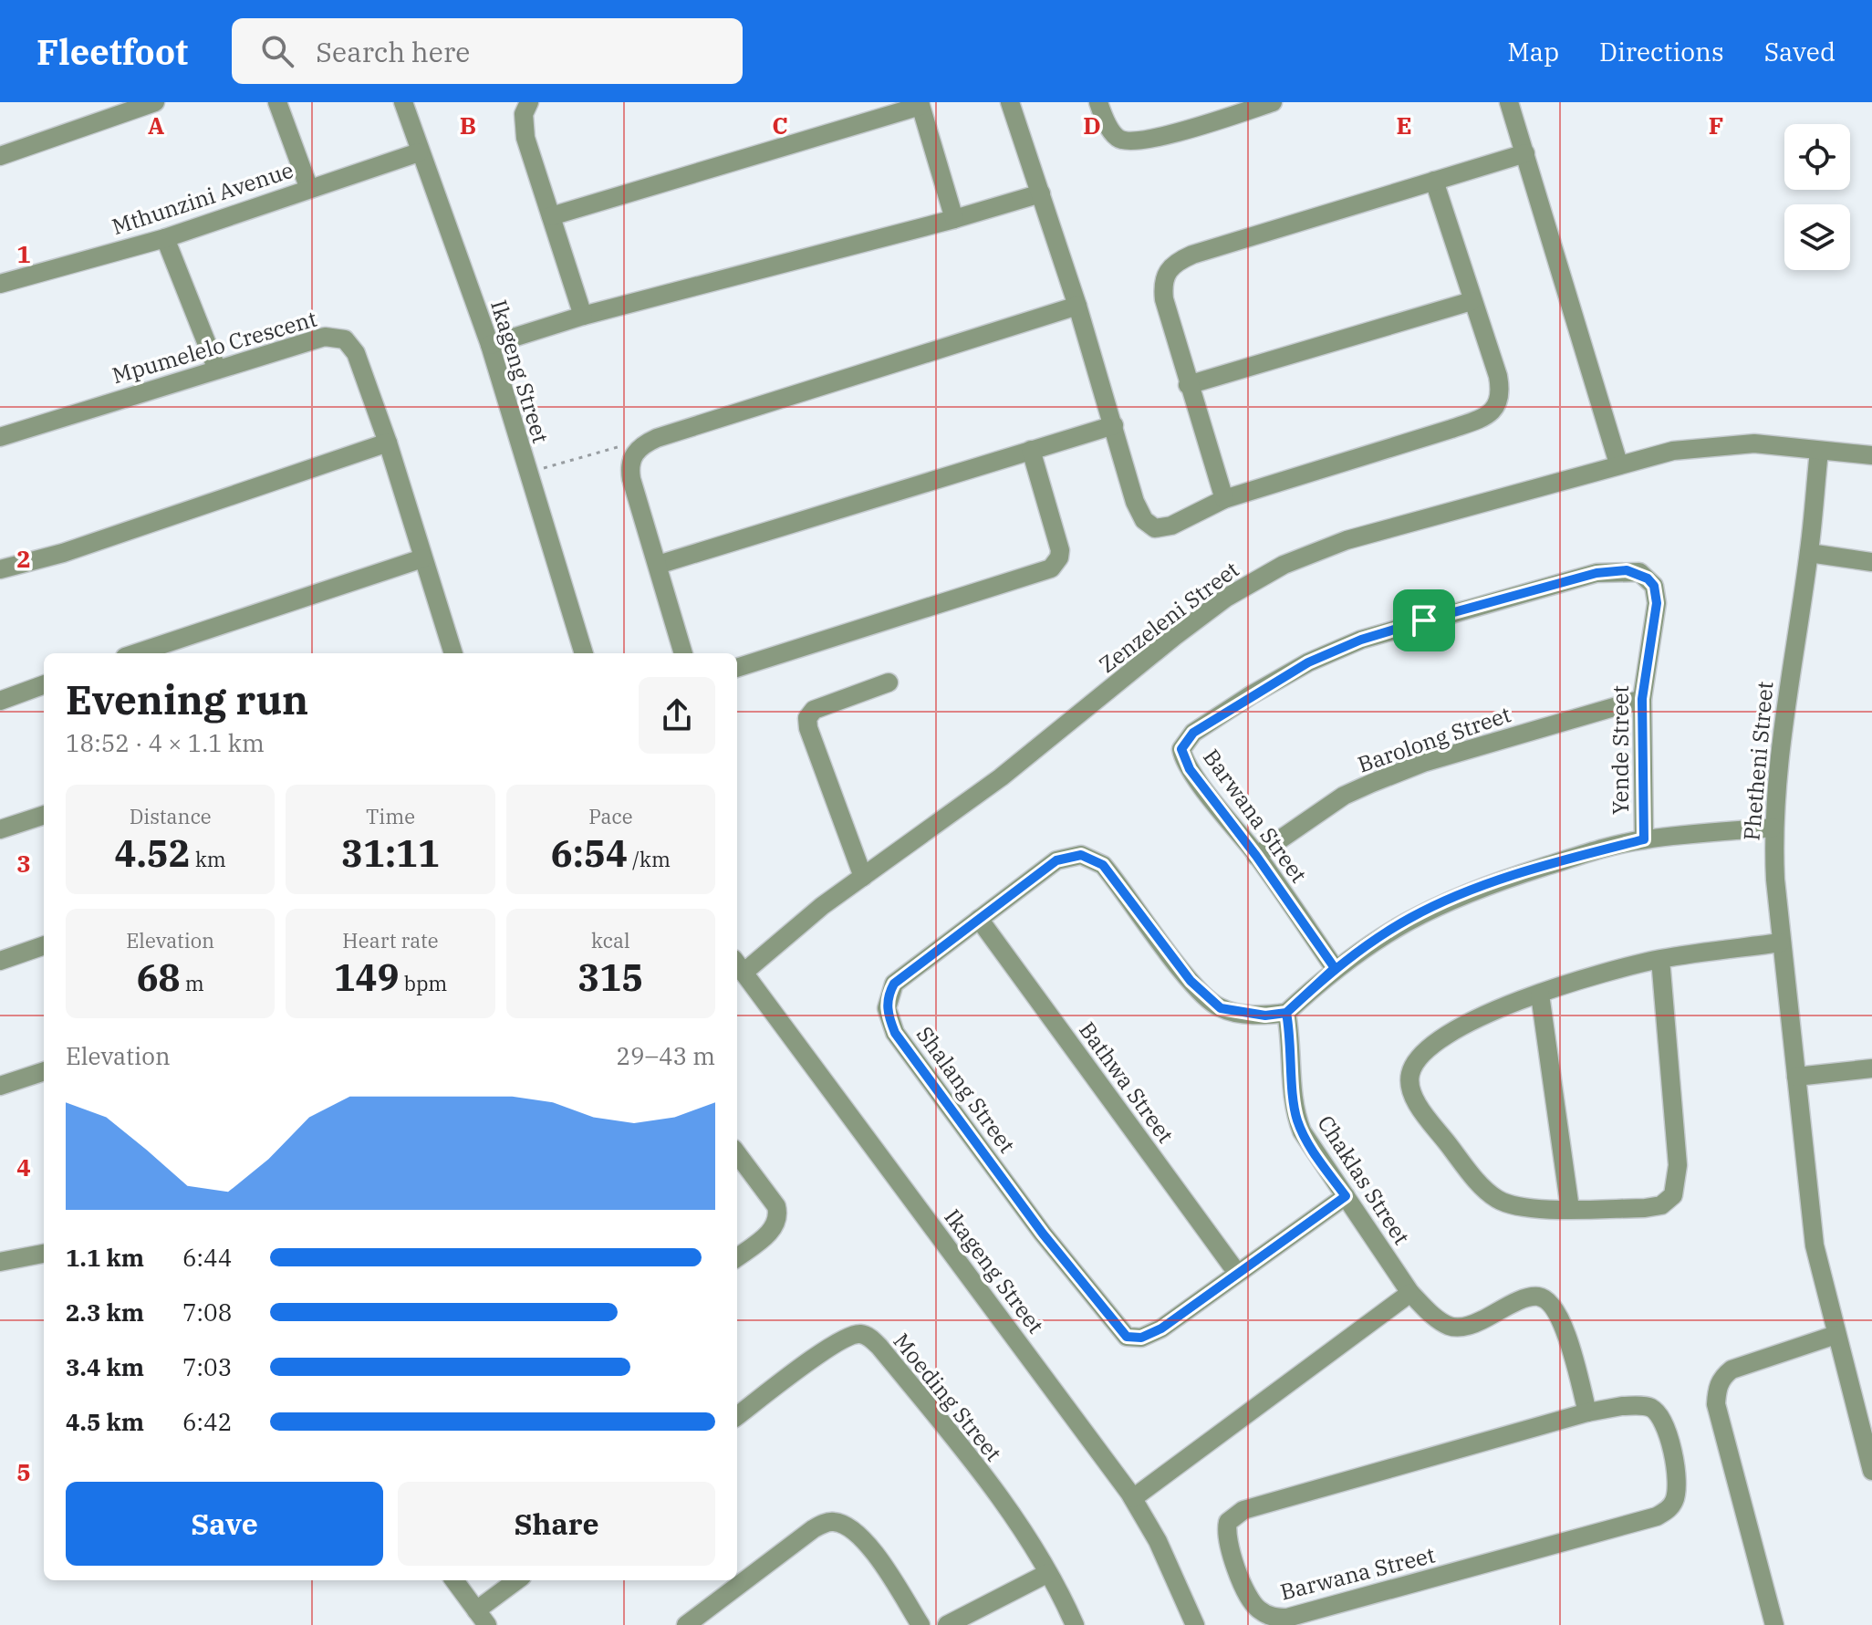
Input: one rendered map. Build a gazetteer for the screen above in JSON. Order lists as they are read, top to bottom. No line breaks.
{"streets":{"street":["Mthunzini Avenue","Mpumelelo Crescent","Ikageng Street","Zenzeleni Street","Barolong Street","Yende Street","Phetheni Street","Barwana Street","Bathwa Street","Shalang Street","Chaklas Street","Moeding Street"]},"crossings":[["Mthunzini Avenue","Ikageng Street"],["Ikageng Street","Zenzeleni Street"],["Zenzeleni Street","Phetheni Street"],["Barolong Street","Yende Street"],["Barolong Street","Barwana Street"],["Yende Street","Barwana Street"],["Bathwa Street","Shalang Street"],["Shalang Street","Chaklas Street"]],"page":{"header":"Fleetfoot","search":"Search here","nav":["Map","Directions","Saved"],"heading":["Evening run","18:52 · 4 × 1.1 km"],"stats":[["Distance","4.52 km"],["Time","31:11"],["Pace","6:54 /km"],["Elevation","68 m"],["Heart rate","149 bpm"],["kcal","315"]],"chart":["Elevation","29–43 m"],"list":[{"name":"1.1 km","note":"6:44"},{"name":"2.3 km","note":"7:08"},{"name":"3.4 km","note":"7:03"},{"name":"4.5 km","note":"6:42"}],"buttons":["Save","Share"]},"grid":{"columns":["A","B","C","D","E","F"],"rows":["1","2","3","4","5"]}}
